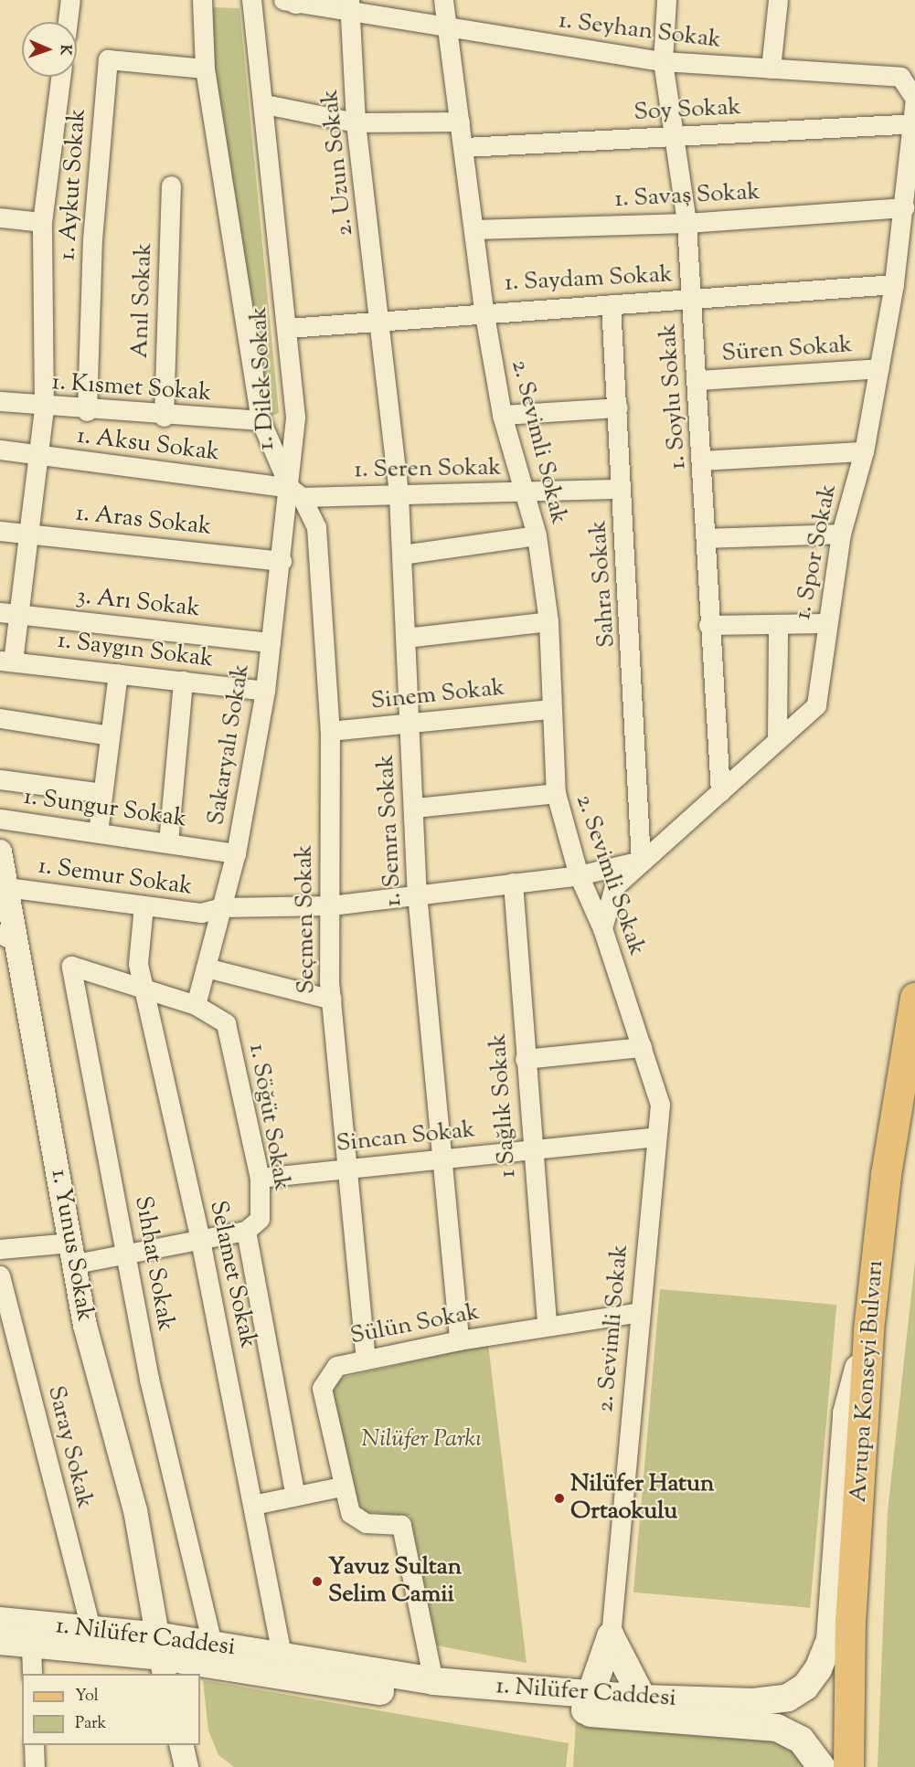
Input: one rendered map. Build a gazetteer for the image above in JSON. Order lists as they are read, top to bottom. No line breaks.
{"streets":{"main road":["Avrupa Konseyi Bulvarı","1. Nilüfer Caddesi"],"street":["1. Seyhan Sokak","Soy Sokak","2. Uzun Sokak","1. Aykut Sokak","1. Savaş Sokak","1. Saydam Sokak","Anıl Sokak","Süren Sokak","1. Dilek Sokak","1. Kısmet Sokak","1. Soylu Sokak","2. Sevimli Sokak","1. Aksu Sokak","1. Seren Sokak","1. Aras Sokak","1. Spor Sokak","Sahra Sokak","3. Arı Sokak","1. Saygın Sokak","Sinem Sokak","Sakaryalı Sokak","1. Sungur Sokak","1. Semra Sokak","1. Semur Sokak","Seçmen Sokak","1 Sağlık Sokak","1. Söğüt Sokak","Sincan Sokak","1. Yunus Sokak","Sıhhat Sokak","Selamet Sokak","Sülün Sokak","Saray Sokak"]},"crossings":[["1. Seyhan Sokak","2. Uzun Sokak"],["1. Seyhan Sokak","1. Soylu Sokak"],["1. Seyhan Sokak","2. Sevimli Sokak"],["1. Seyhan Sokak","1. Spor Sokak"],["Soy Sokak","1. Soylu Sokak"],["Soy Sokak","2. Sevimli Sokak"],["Soy Sokak","1. Spor Sokak"],["2. Uzun Sokak","1. Saydam Sokak"],["2. Uzun Sokak","1. Semra Sokak"],["1. Aykut Sokak","1. Dilek Sokak"],["1. Aykut Sokak","1. Kısmet Sokak"],["1. Savaş Sokak","1. Soylu Sokak"],["1. Savaş Sokak","2. Sevimli Sokak"],["1. Savaş Sokak","1. Spor Sokak"],["1. Saydam Sokak","1. Dilek Sokak"],["1. Saydam Sokak","1. Soylu Sokak"],["1. Saydam Sokak","2. Sevimli Sokak"],["1. Saydam Sokak","1. Spor Sokak"],["1. Saydam Sokak","Sahra Sokak"],["1. Saydam Sokak","1. Semra Sokak"],["Anıl Sokak","1. Kısmet Sokak"],["Süren Sokak","1. Soylu Sokak"],["Süren Sokak","1. Spor Sokak"],["1. Dilek Sokak","1. Kısmet Sokak"],["1. Dilek Sokak","1. Aksu Sokak"],["1. Dilek Sokak","1. Seren Sokak"],["1. Dilek Sokak","Sakaryalı Sokak"],["1. Dilek Sokak","Seçmen Sokak"],["1. Soylu Sokak","1. Spor Sokak"],["2. Sevimli Sokak","1. Seren Sokak"],["2. Sevimli Sokak","1. Spor Sokak"],["2. Sevimli Sokak","Sinem Sokak"],["2. Sevimli Sokak","1. Semur Sokak"],["2. Sevimli Sokak","Sincan Sokak"],["2. Sevimli Sokak","Sülün Sokak"],["1. Aksu Sokak","1. Seren Sokak"],["1. Aksu Sokak","Sakaryalı Sokak"],["1. Aksu Sokak","Seçmen Sokak"],["1. Seren Sokak","Sahra Sokak"],["1. Seren Sokak","Sakaryalı Sokak"],["1. Seren Sokak","1. Semra Sokak"],["1. Seren Sokak","Seçmen Sokak"],["1. Aras Sokak","Sakaryalı Sokak"],["1. Spor Sokak","Sahra Sokak"],["1. Spor Sokak","1. Semur Sokak"],["Sahra Sokak","1. Semur Sokak"],["3. Arı Sokak","Sakaryalı Sokak"],["1. Saygın Sokak","Sakaryalı Sokak"],["Sinem Sokak","1. Semra Sokak"],["Sinem Sokak","Seçmen Sokak"],["Sakaryalı Sokak","1. Sungur Sokak"],["Sakaryalı Sokak","1. Semur Sokak"],["Sakaryalı Sokak","Seçmen Sokak"],["Sakaryalı Sokak","1. Söğüt Sokak"],["1. Semra Sokak","1. Semur Sokak"],["1. Semra Sokak","Sincan Sokak"],["1. Semra Sokak","Sülün Sokak"],["1. Semur Sokak","Seçmen Sokak"],["1. Semur Sokak","1 Sağlık Sokak"],["1. Semur Sokak","1. Yunus Sokak"],["1. Semur Sokak","Selamet Sokak"],["Seçmen Sokak","Sincan Sokak"],["Seçmen Sokak","Sülün Sokak"],["1 Sağlık Sokak","Sincan Sokak"],["1 Sağlık Sokak","Sülün Sokak"],["1. Söğüt Sokak","Sincan Sokak"],["1. Söğüt Sokak","Sıhhat Sokak"],["1. Söğüt Sokak","Selamet Sokak"],["1. Yunus Sokak","1. Nilüfer Caddesi"],["Sıhhat Sokak","Selamet Sokak"],["Sıhhat Sokak","1. Nilüfer Caddesi"],["Selamet Sokak","1. Nilüfer Caddesi"],["Sülün Sokak","1. Nilüfer Caddesi"],["Avrupa Konseyi Bulvarı","1. Nilüfer Caddesi"],["Saray Sokak","1. Nilüfer Caddesi"]],"parks":["Nilüfer Parkı"],"places":["Nilüfer Hatun Ortaokulu","Yavuz Sultan Selim Camii"],"legend":["Yol","Park"],"north":"right"}
